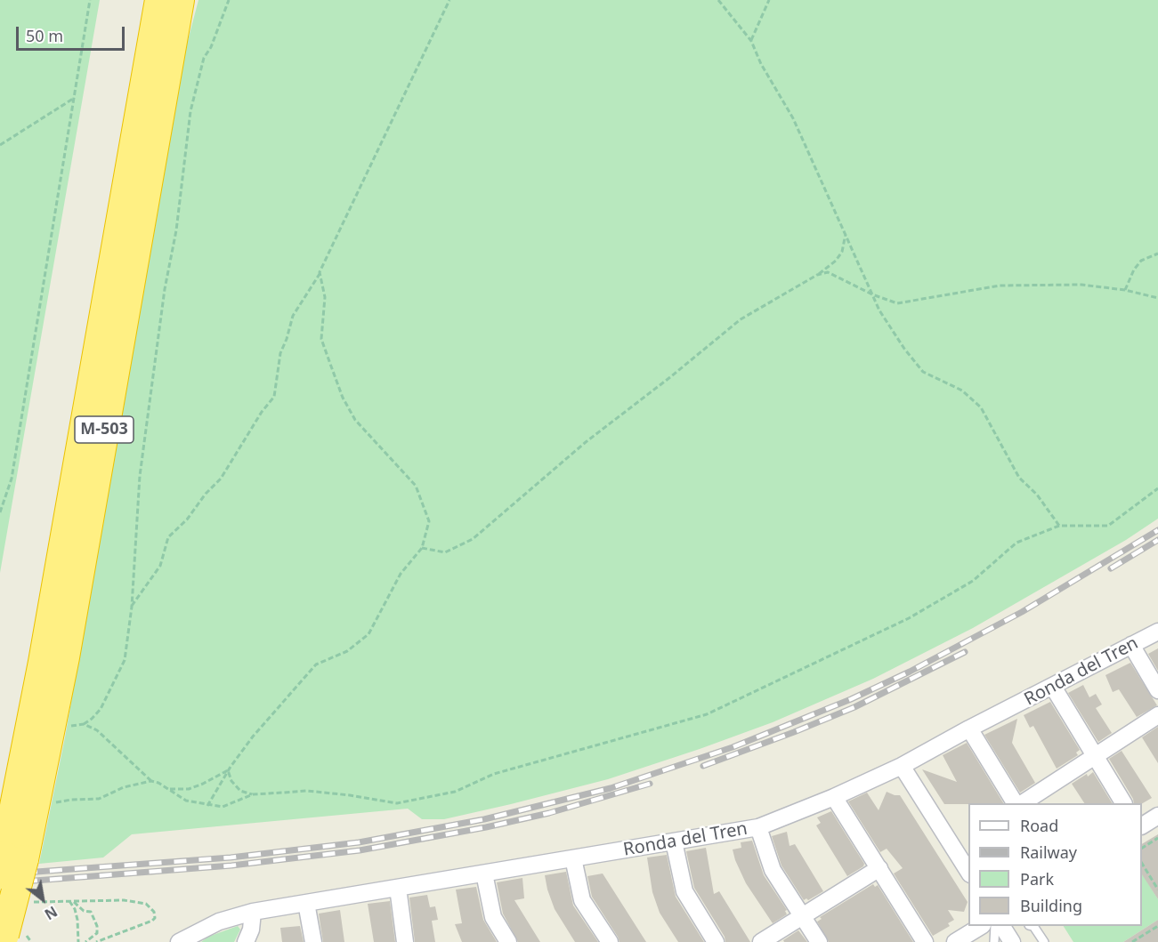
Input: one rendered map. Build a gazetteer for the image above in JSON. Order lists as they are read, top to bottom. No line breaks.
{"streets":{"highway":["M-503"],"street":["Ronda del Tren"]},"legend":["Road","Railway","Park","Building"],"scale_bar":"50 m","north":"bottom right"}
